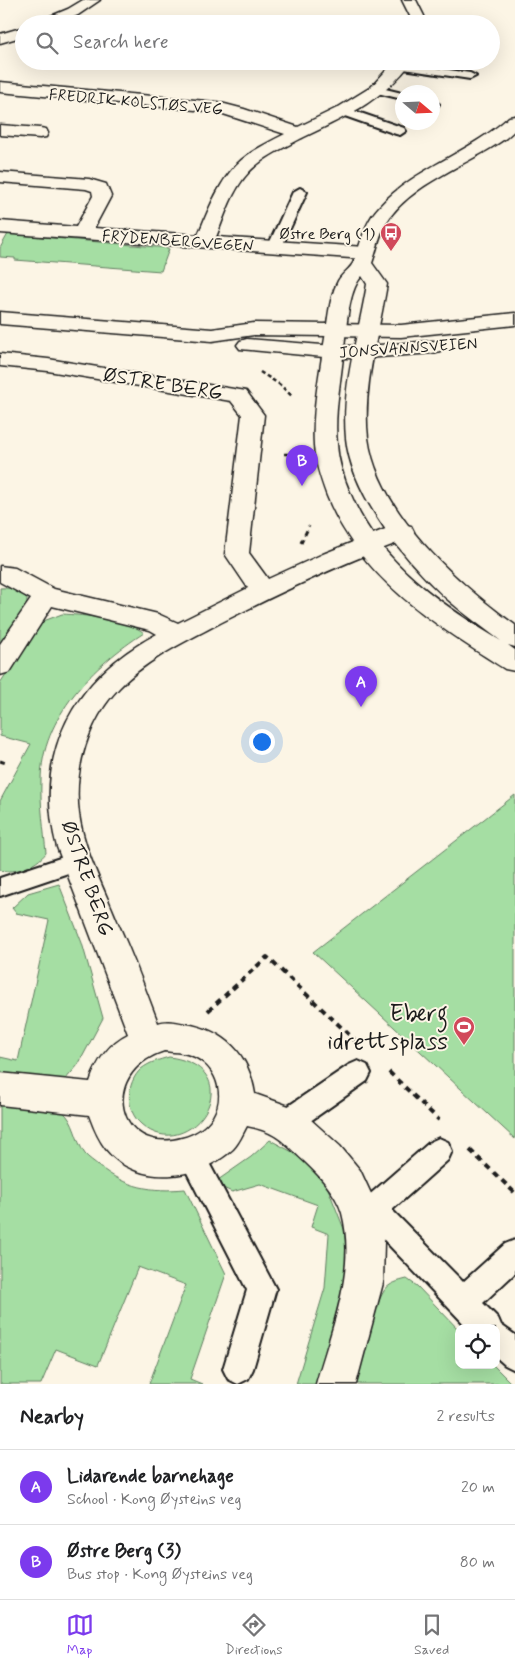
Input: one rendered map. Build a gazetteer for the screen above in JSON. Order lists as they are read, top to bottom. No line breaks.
{"streets":{"street":["FREDRIK KOLSTØS VEG","FRYDENBERGVEGEN","JONSVANNSVEIEN","ØSTRE BERG"]},"places":{"bus stop":["Østre Berg (1)"],"sports":["Eberg idrettsplass"]},"north":"right","page":{"search":"Search here","pins":["B","A"],"heading":["Nearby","2 results"],"list":[{"mark":"A","name":"Lidarende barnehage","note":"School · Kong Øysteins veg","value":"20 m"},{"mark":"B","name":"Østre Berg (3)","note":"Bus stop · Kong Øysteins veg","value":"80 m"}],"nav":["Map","Directions","Saved"]}}
